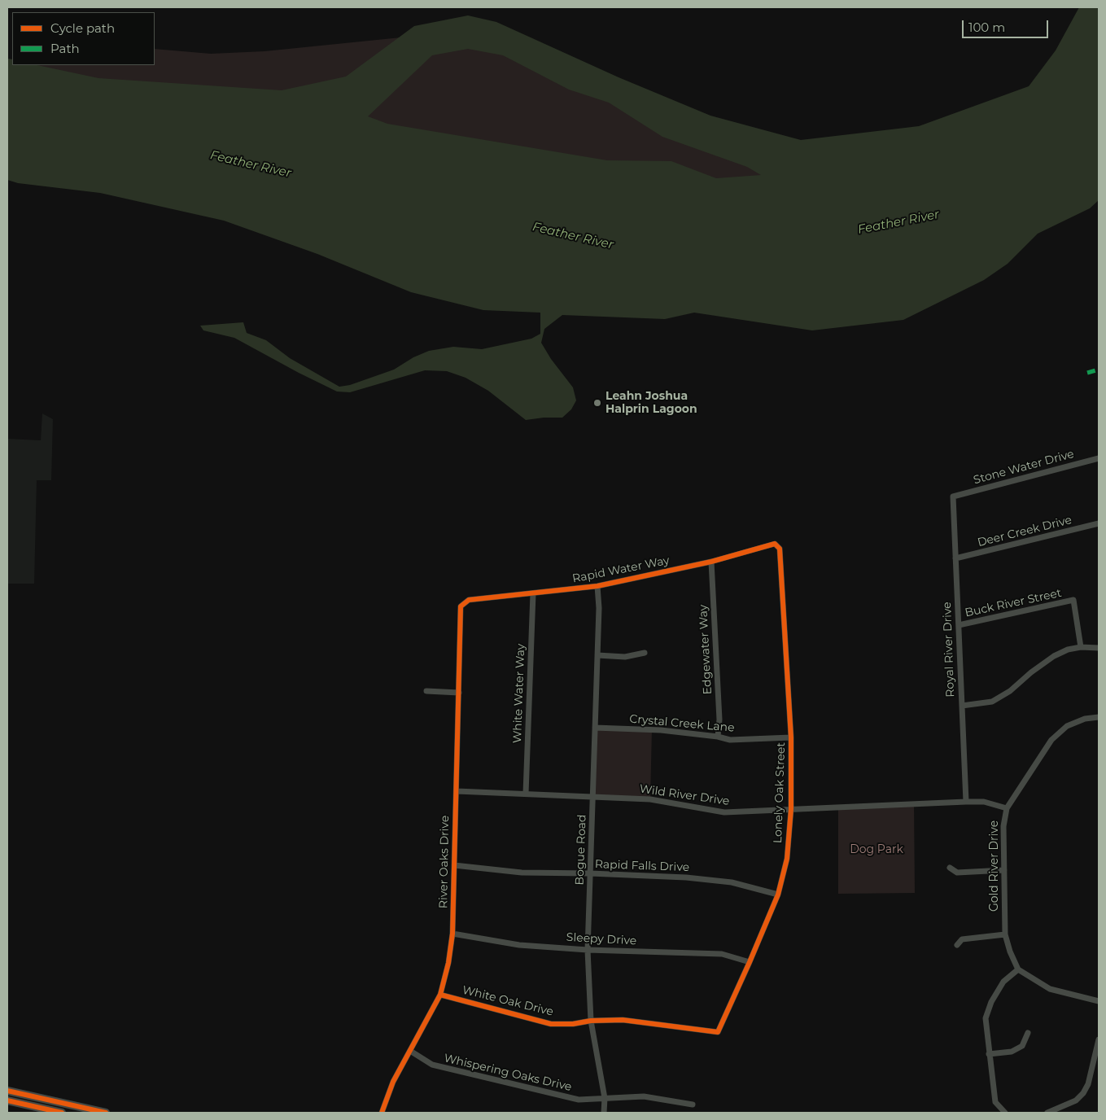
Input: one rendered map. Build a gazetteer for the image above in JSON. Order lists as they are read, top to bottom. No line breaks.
{"streets":{"street":["Stone Water Drive","Deer Creek Drive","Rapid Water Way","Buck River Street","Edgewater Way","Royal River Drive","White Water Way","Crystal Creek Lane","Lonely Oak Street","Wild River Drive","Bogue Road","River Oaks Drive","Rapid Falls Drive","Gold River Drive","Sleepy Drive","White Oak Drive","Whispering Oaks Drive"]},"crossings":[["Stone Water Drive","Royal River Drive"],["Deer Creek Drive","Royal River Drive"],["Rapid Water Way","Edgewater Way"],["Rapid Water Way","White Water Way"],["Rapid Water Way","Lonely Oak Street"],["Rapid Water Way","Bogue Road"],["Rapid Water Way","River Oaks Drive"],["Buck River Street","Royal River Drive"],["Edgewater Way","Crystal Creek Lane"],["Royal River Drive","Wild River Drive"],["White Water Way","Wild River Drive"],["Crystal Creek Lane","Lonely Oak Street"],["Crystal Creek Lane","Bogue Road"],["Lonely Oak Street","Wild River Drive"],["Lonely Oak Street","Rapid Falls Drive"],["Lonely Oak Street","Sleepy Drive"],["Lonely Oak Street","White Oak Drive"],["Wild River Drive","Bogue Road"],["Wild River Drive","River Oaks Drive"],["Wild River Drive","Gold River Drive"],["Bogue Road","Rapid Falls Drive"],["Bogue Road","Sleepy Drive"],["Bogue Road","White Oak Drive"],["Bogue Road","Whispering Oaks Drive"],["River Oaks Drive","Rapid Falls Drive"],["River Oaks Drive","Sleepy Drive"],["River Oaks Drive","White Oak Drive"],["River Oaks Drive","Whispering Oaks Drive"]],"water":["Feather River"],"parks":["Dog Park"],"places":["Leahn Joshua Halprin Lagoon"],"legend":["Cycle path","Path"],"scale_bar":"100 m"}
